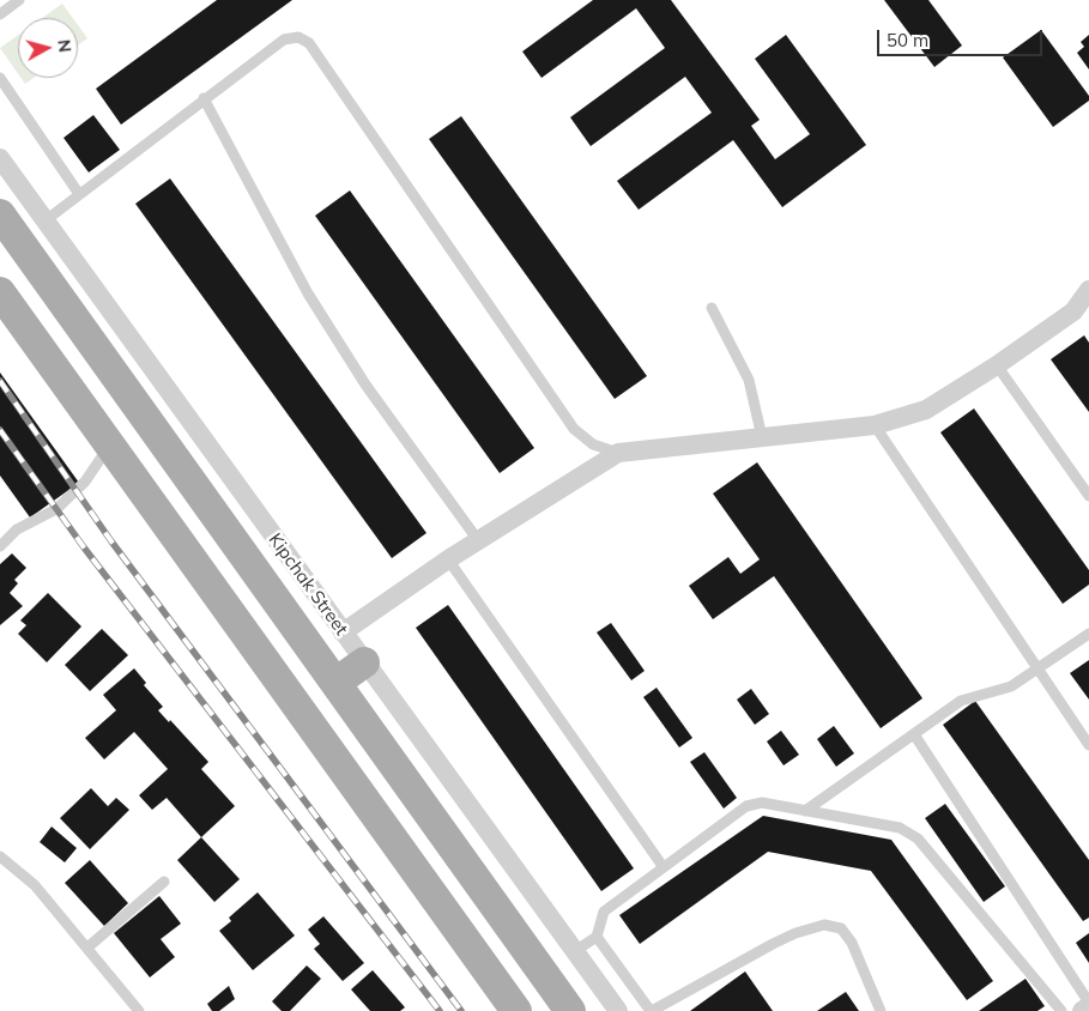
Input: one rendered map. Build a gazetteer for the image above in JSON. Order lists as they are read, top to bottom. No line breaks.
{"streets":{"main road":["Kipchak Street"]},"scale_bar":"50 m","north":"right"}
